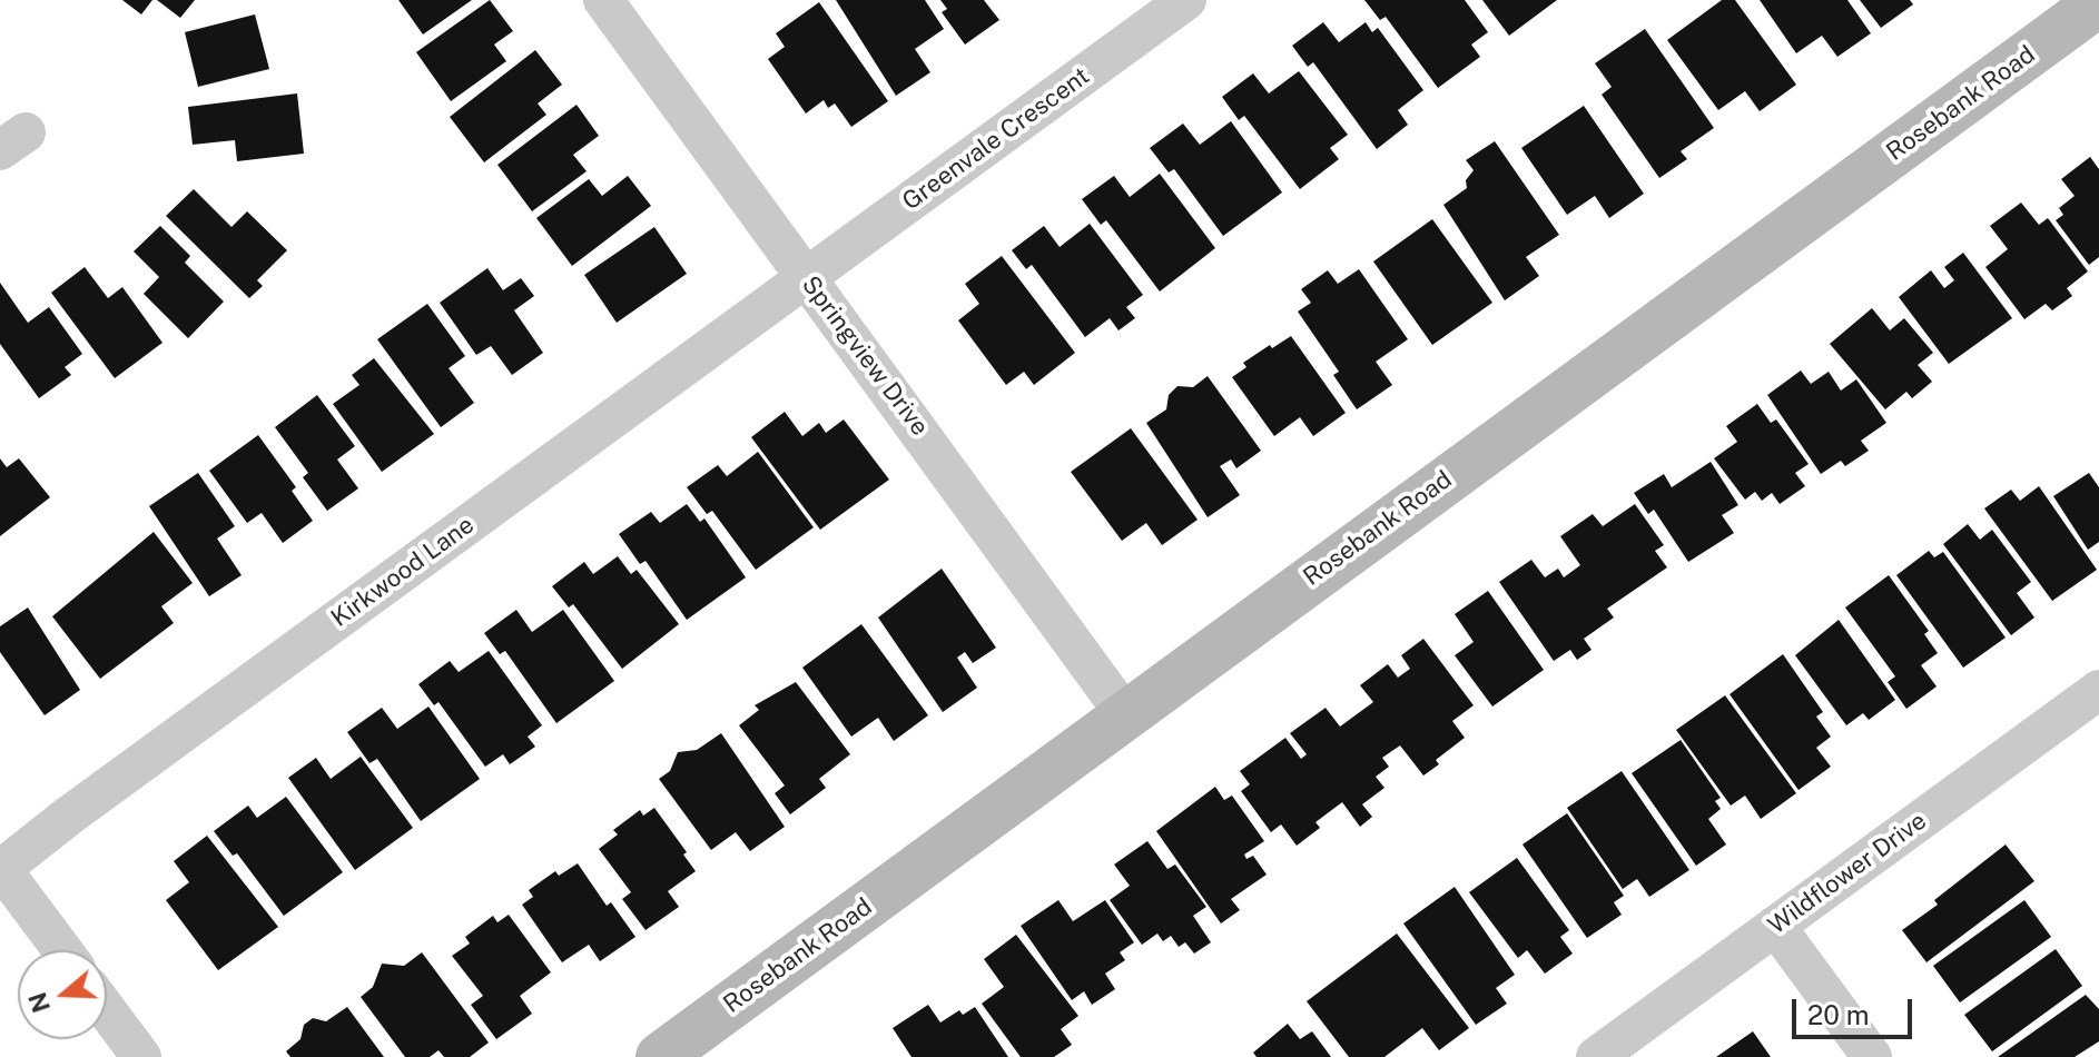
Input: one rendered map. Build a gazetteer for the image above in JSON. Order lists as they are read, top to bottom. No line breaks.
{"streets":{"street":["Rosebank Road","Greenvale Crescent","Springview Drive","Kirkwood Lane","Wildflower Drive"]},"crossings":[["Rosebank Road","Springview Drive"],["Greenvale Crescent","Springview Drive"],["Greenvale Crescent","Kirkwood Lane"],["Springview Drive","Kirkwood Lane"]],"scale_bar":"20 m","north":"left"}
